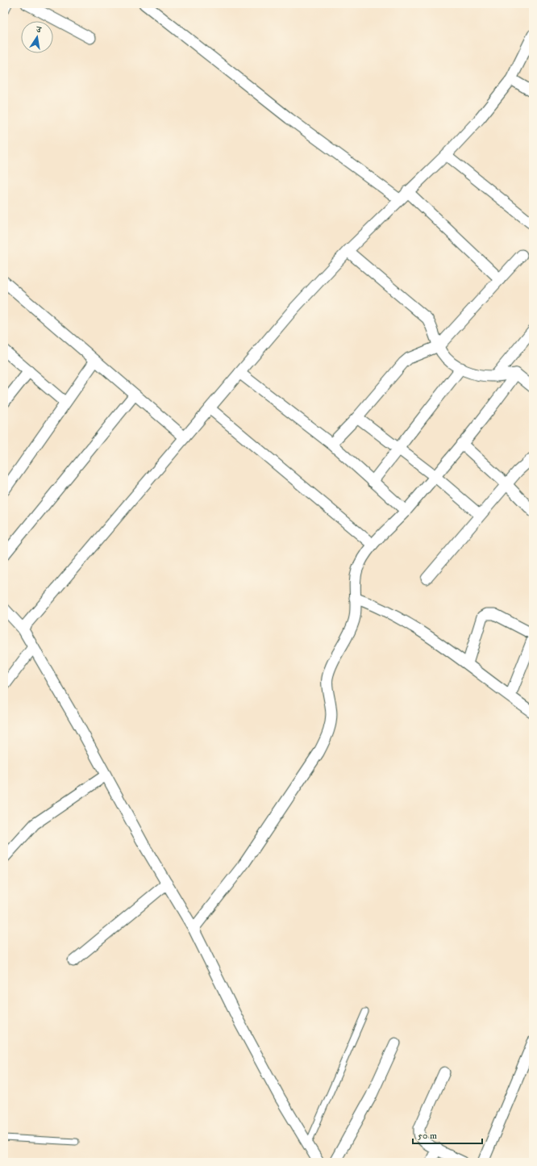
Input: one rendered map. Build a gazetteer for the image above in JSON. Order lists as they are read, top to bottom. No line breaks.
{"scale_bar":"50 m","north":"top"}
